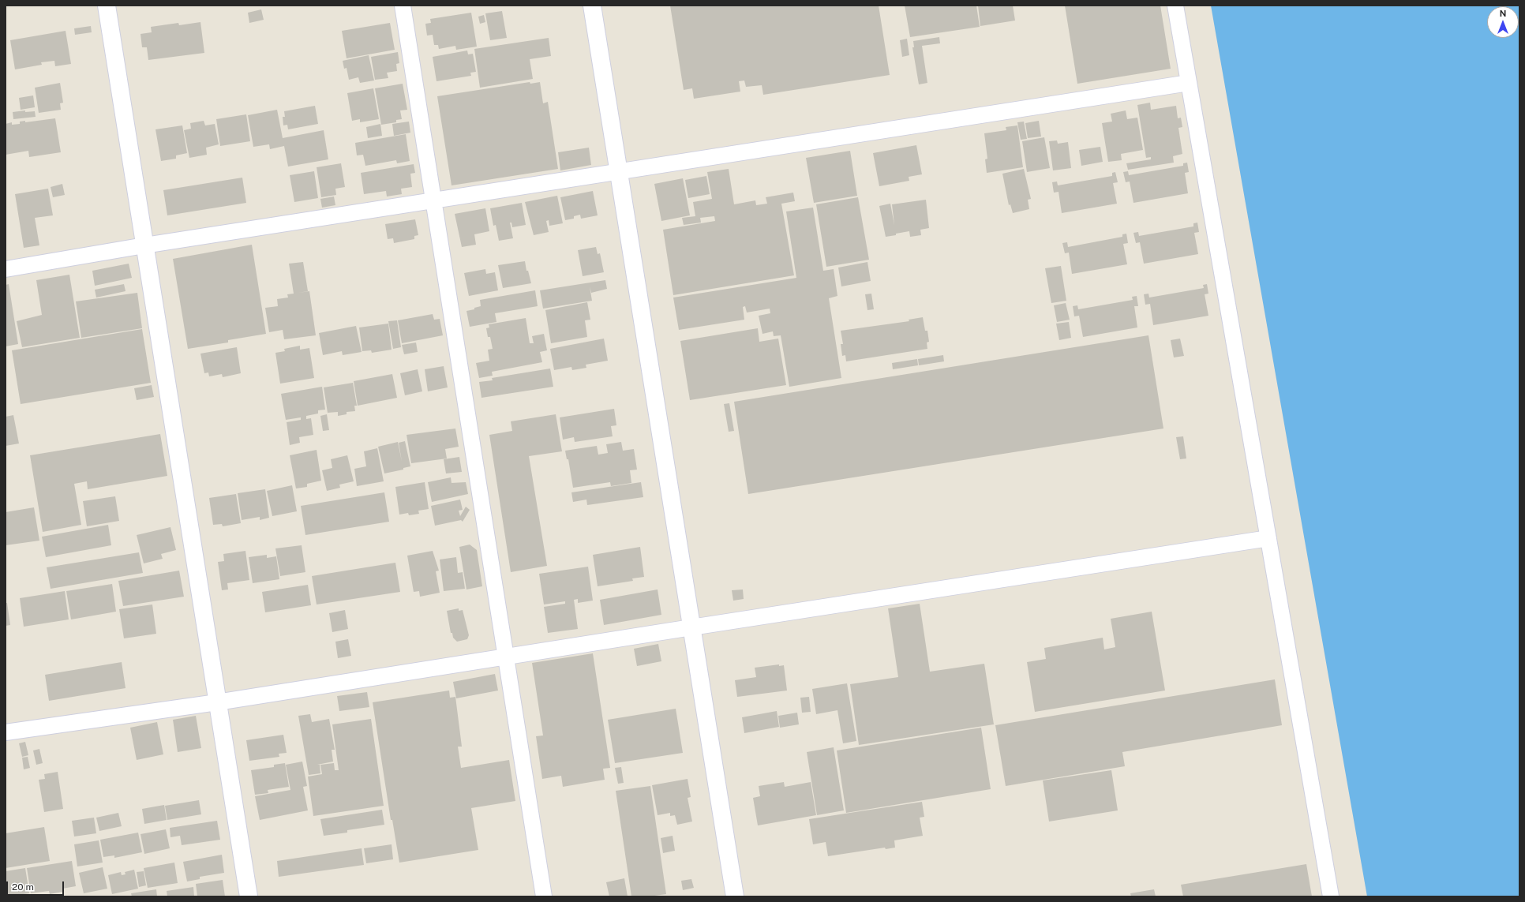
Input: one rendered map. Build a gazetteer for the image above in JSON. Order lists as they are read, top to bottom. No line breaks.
{"scale_bar":"20 m","north":"top"}
